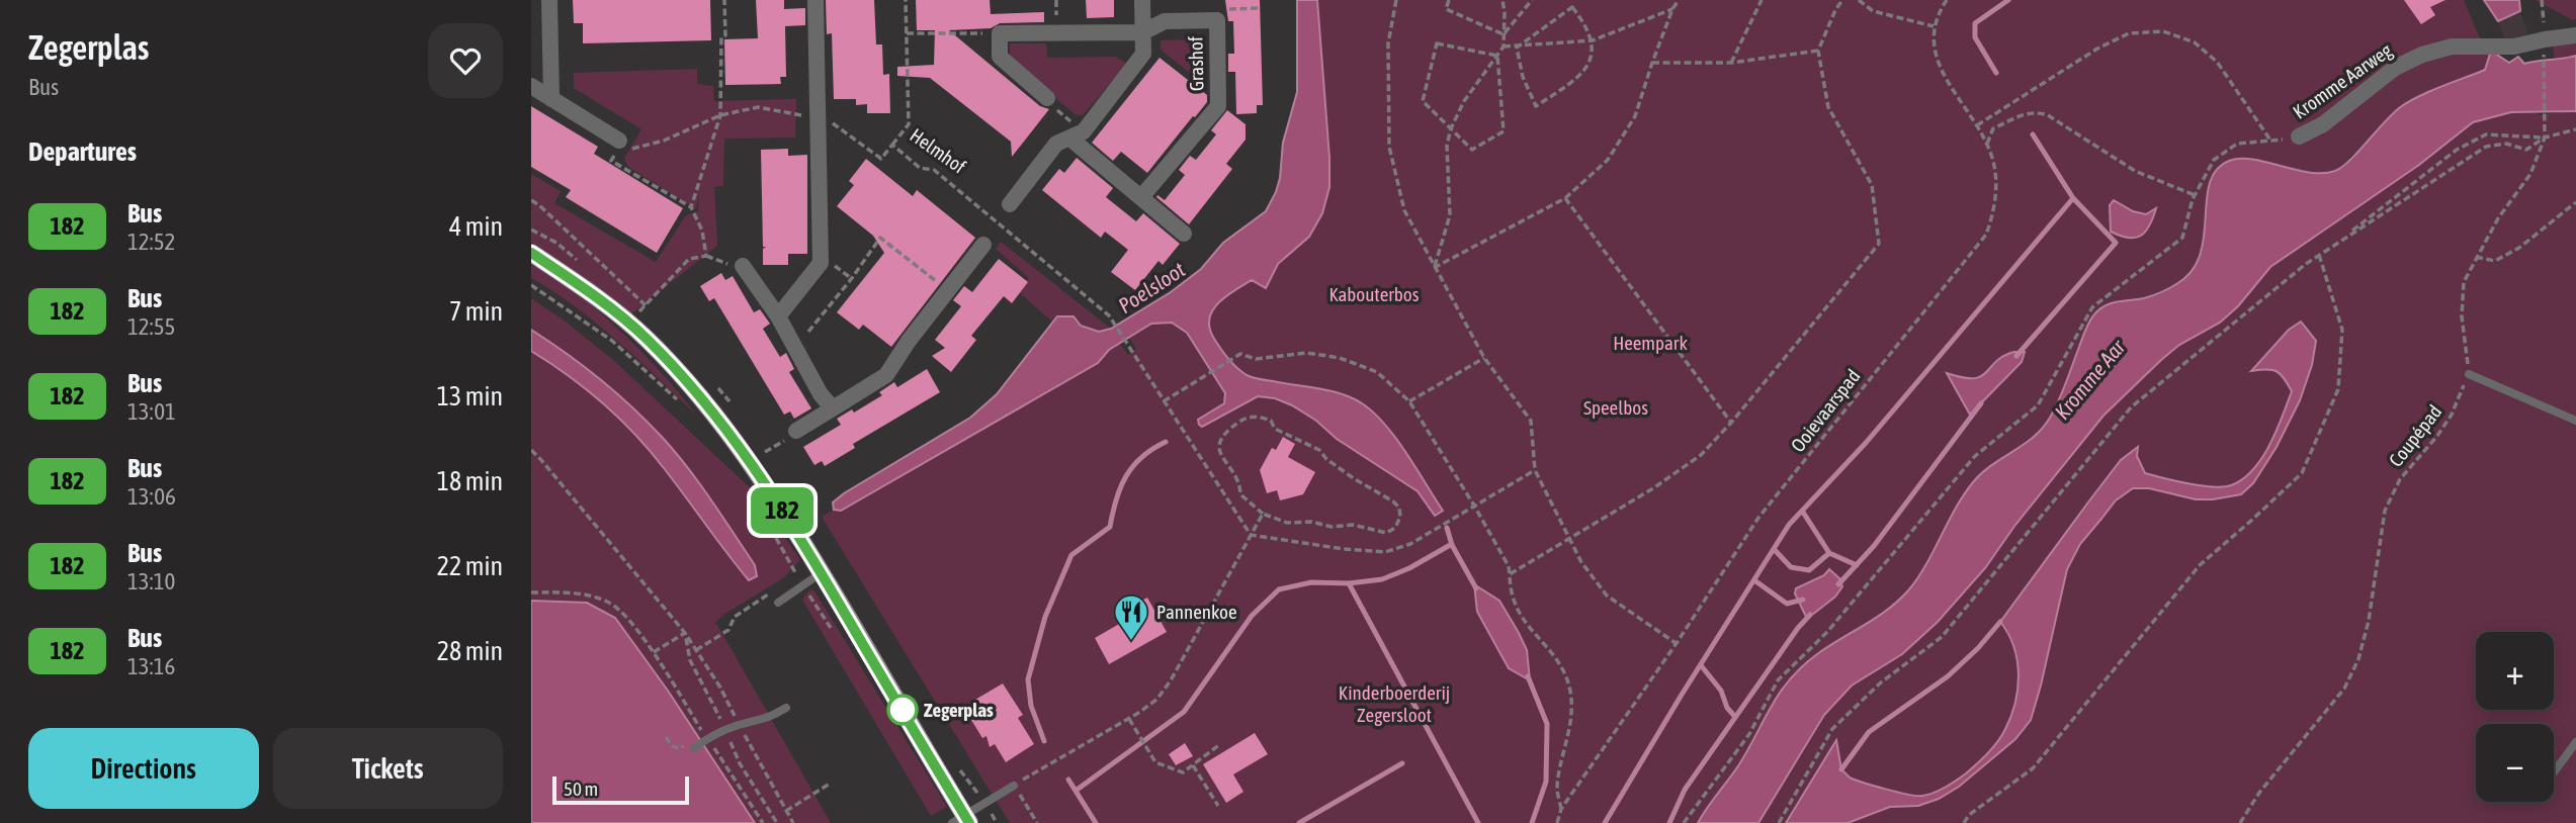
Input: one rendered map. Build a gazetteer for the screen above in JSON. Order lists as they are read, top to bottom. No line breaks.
{"streets":{"street":["Grashof","Kromme Aarweg"],"path":["Helmhof","Ooievaarspad","Coupépad"]},"crossings":[["Kromme Aarweg","Coupépad"]],"water":["Poelsloot","Kromme Aar"],"parks":["Kabouterbos","Heempark","Speelbos","Kinderboerderij Zegersloot"],"places":{"restaurant":["Pannenkoe"],"other":["Zegerplas"]},"lines":["bus line 182"],"scale_bar":"50 m","page":{"heading":[["Zegerplas","Bus"],"Departures"],"on_map":"182","list":[{"mark":"182","name":"Bus","note":"12:52","value":"4 min"},{"mark":"182","name":"Bus","note":"12:55","value":"7 min"},{"mark":"182","name":"Bus","note":"13:01","value":"13 min"},{"mark":"182","name":"Bus","note":"13:06","value":"18 min"},{"mark":"182","name":"Bus","note":"13:10","value":"22 min"},{"mark":"182","name":"Bus","note":"13:16","value":"28 min"}],"map_buttons":["+","−"],"buttons":["Directions","Tickets"],"scale":"50 m"}}
